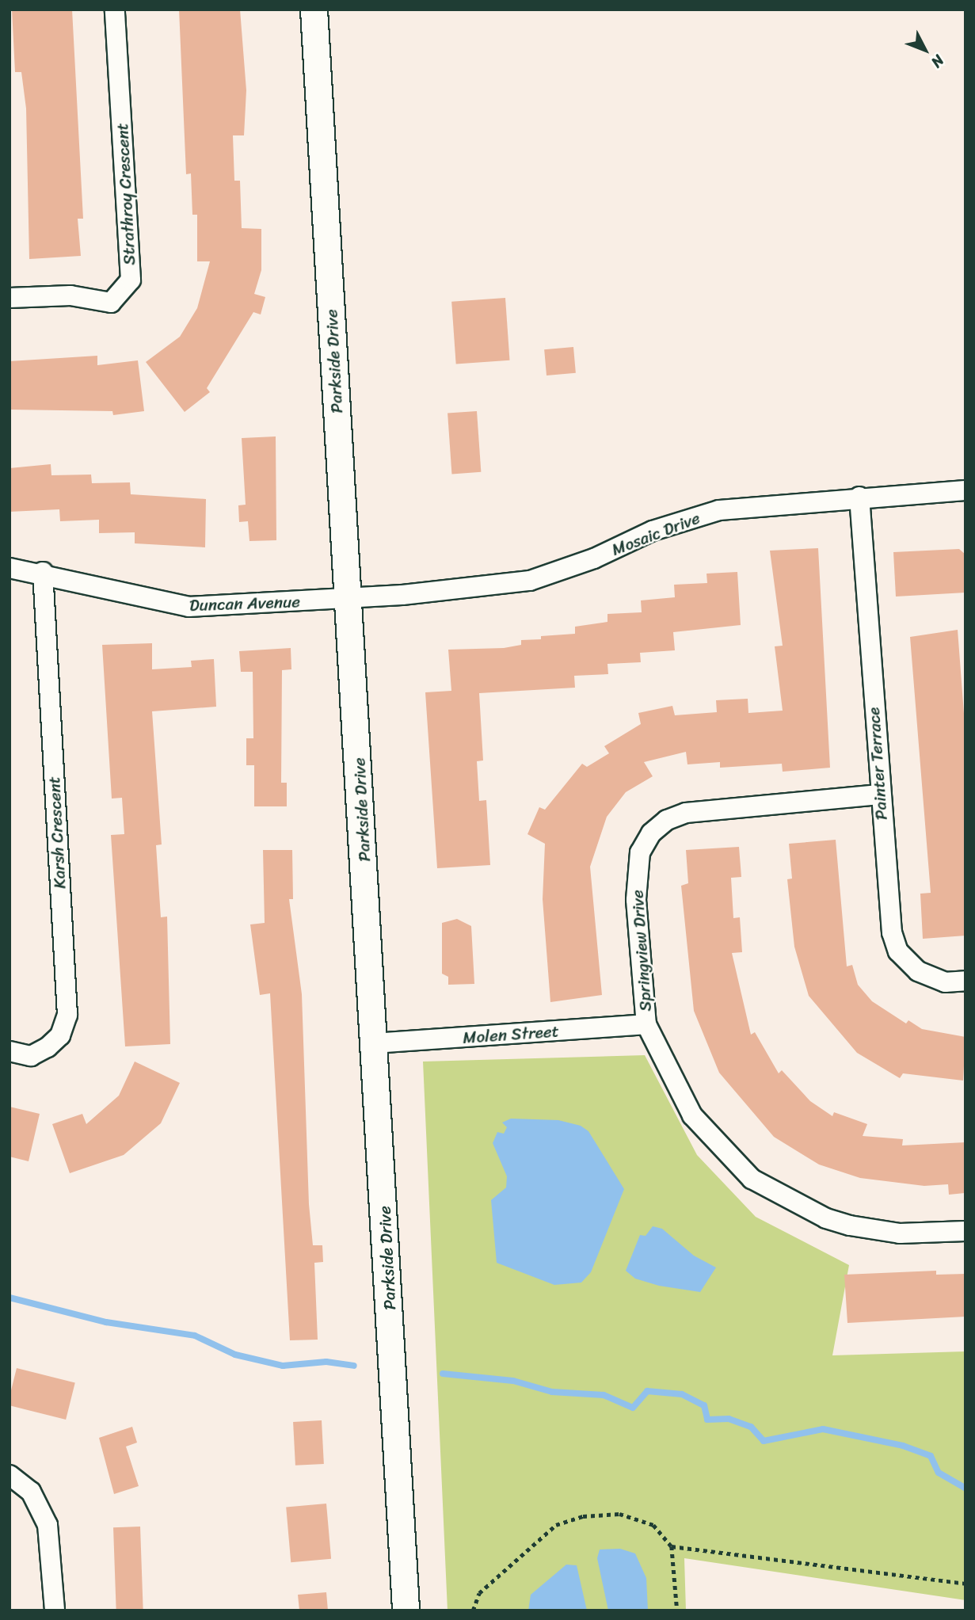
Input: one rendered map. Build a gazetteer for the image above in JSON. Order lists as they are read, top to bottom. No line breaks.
{"streets":{"main road":["Parkside Drive"],"street":["Strathroy Crescent","Mosaic Drive","Duncan Avenue","Painter Terrace","Karsh Crescent","Springview Drive","Molen Street"]},"crossings":[["Parkside Drive","Mosaic Drive"],["Parkside Drive","Duncan Avenue"],["Parkside Drive","Molen Street"],["Mosaic Drive","Duncan Avenue"],["Mosaic Drive","Painter Terrace"],["Duncan Avenue","Karsh Crescent"],["Painter Terrace","Springview Drive"],["Springview Drive","Molen Street"]],"north":"bottom right"}
